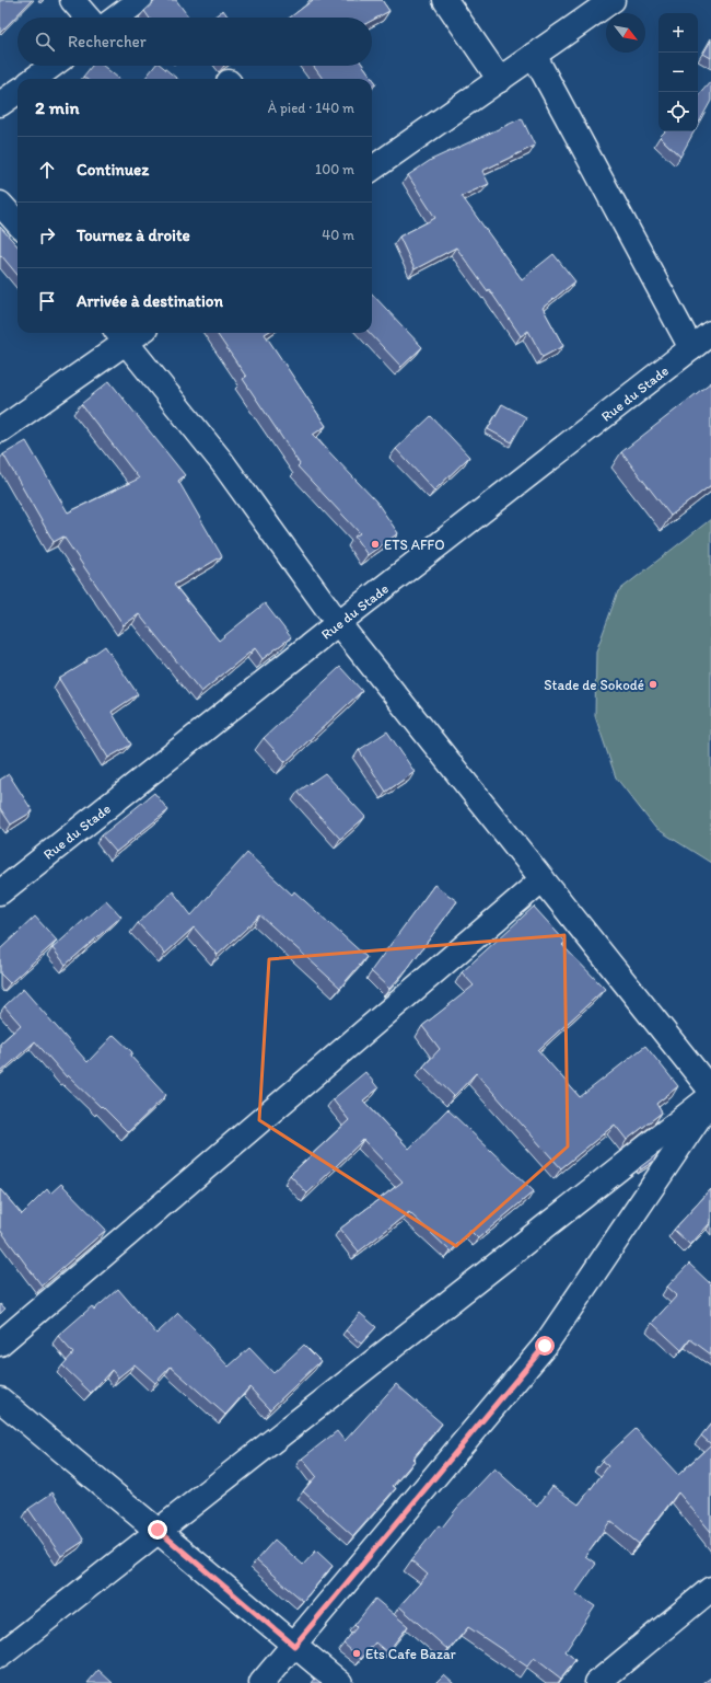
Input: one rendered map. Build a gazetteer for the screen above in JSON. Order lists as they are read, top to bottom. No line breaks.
{"streets":{"street":["Rue du Stade"]},"places":["ETS AFFO","Stade de Sokodé","Ets Cafe Bazar"],"north":"bottom right","page":{"map_buttons":["+","−"],"search":"Rechercher","heading":["2 min","À pied · 140 m"],"list":[["Continuez","100 m"],["Tournez à droite","40 m"],"Arrivée à destination"]}}
